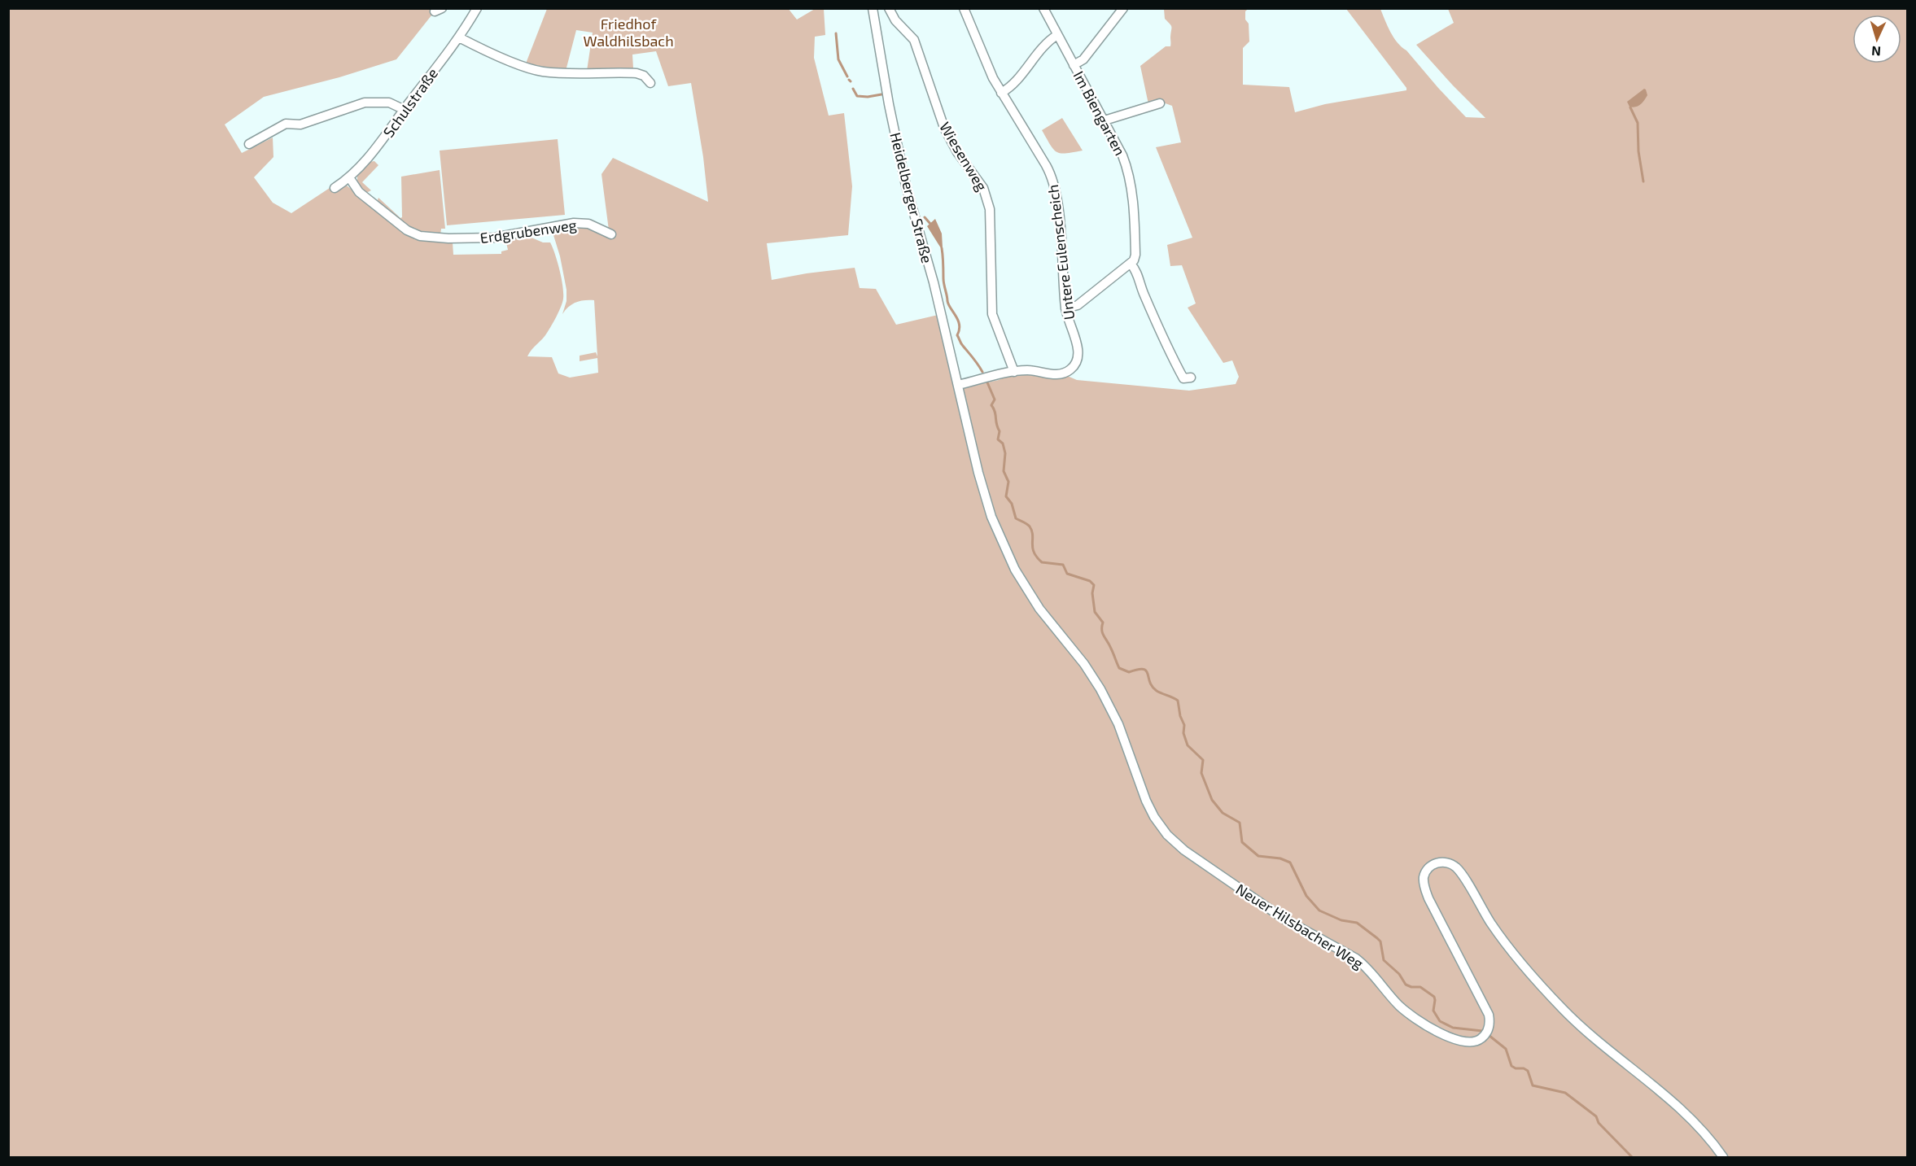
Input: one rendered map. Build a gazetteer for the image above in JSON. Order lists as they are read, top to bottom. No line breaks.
{"streets":{"street":["Schulstraße","Im Biengarten","Wiesenweg","Heidelberger Straße","Erdgrubenweg","Untere Eulenscheich","Neuer Hilsbacher Weg"]},"crossings":[["Schulstraße","Erdgrubenweg"],["Wiesenweg","Untere Eulenscheich"],["Heidelberger Straße","Untere Eulenscheich"],["Heidelberger Straße","Neuer Hilsbacher Weg"],["Untere Eulenscheich","Neuer Hilsbacher Weg"]],"parks":["Friedhof Waldhilsbach"],"north":"bottom"}
